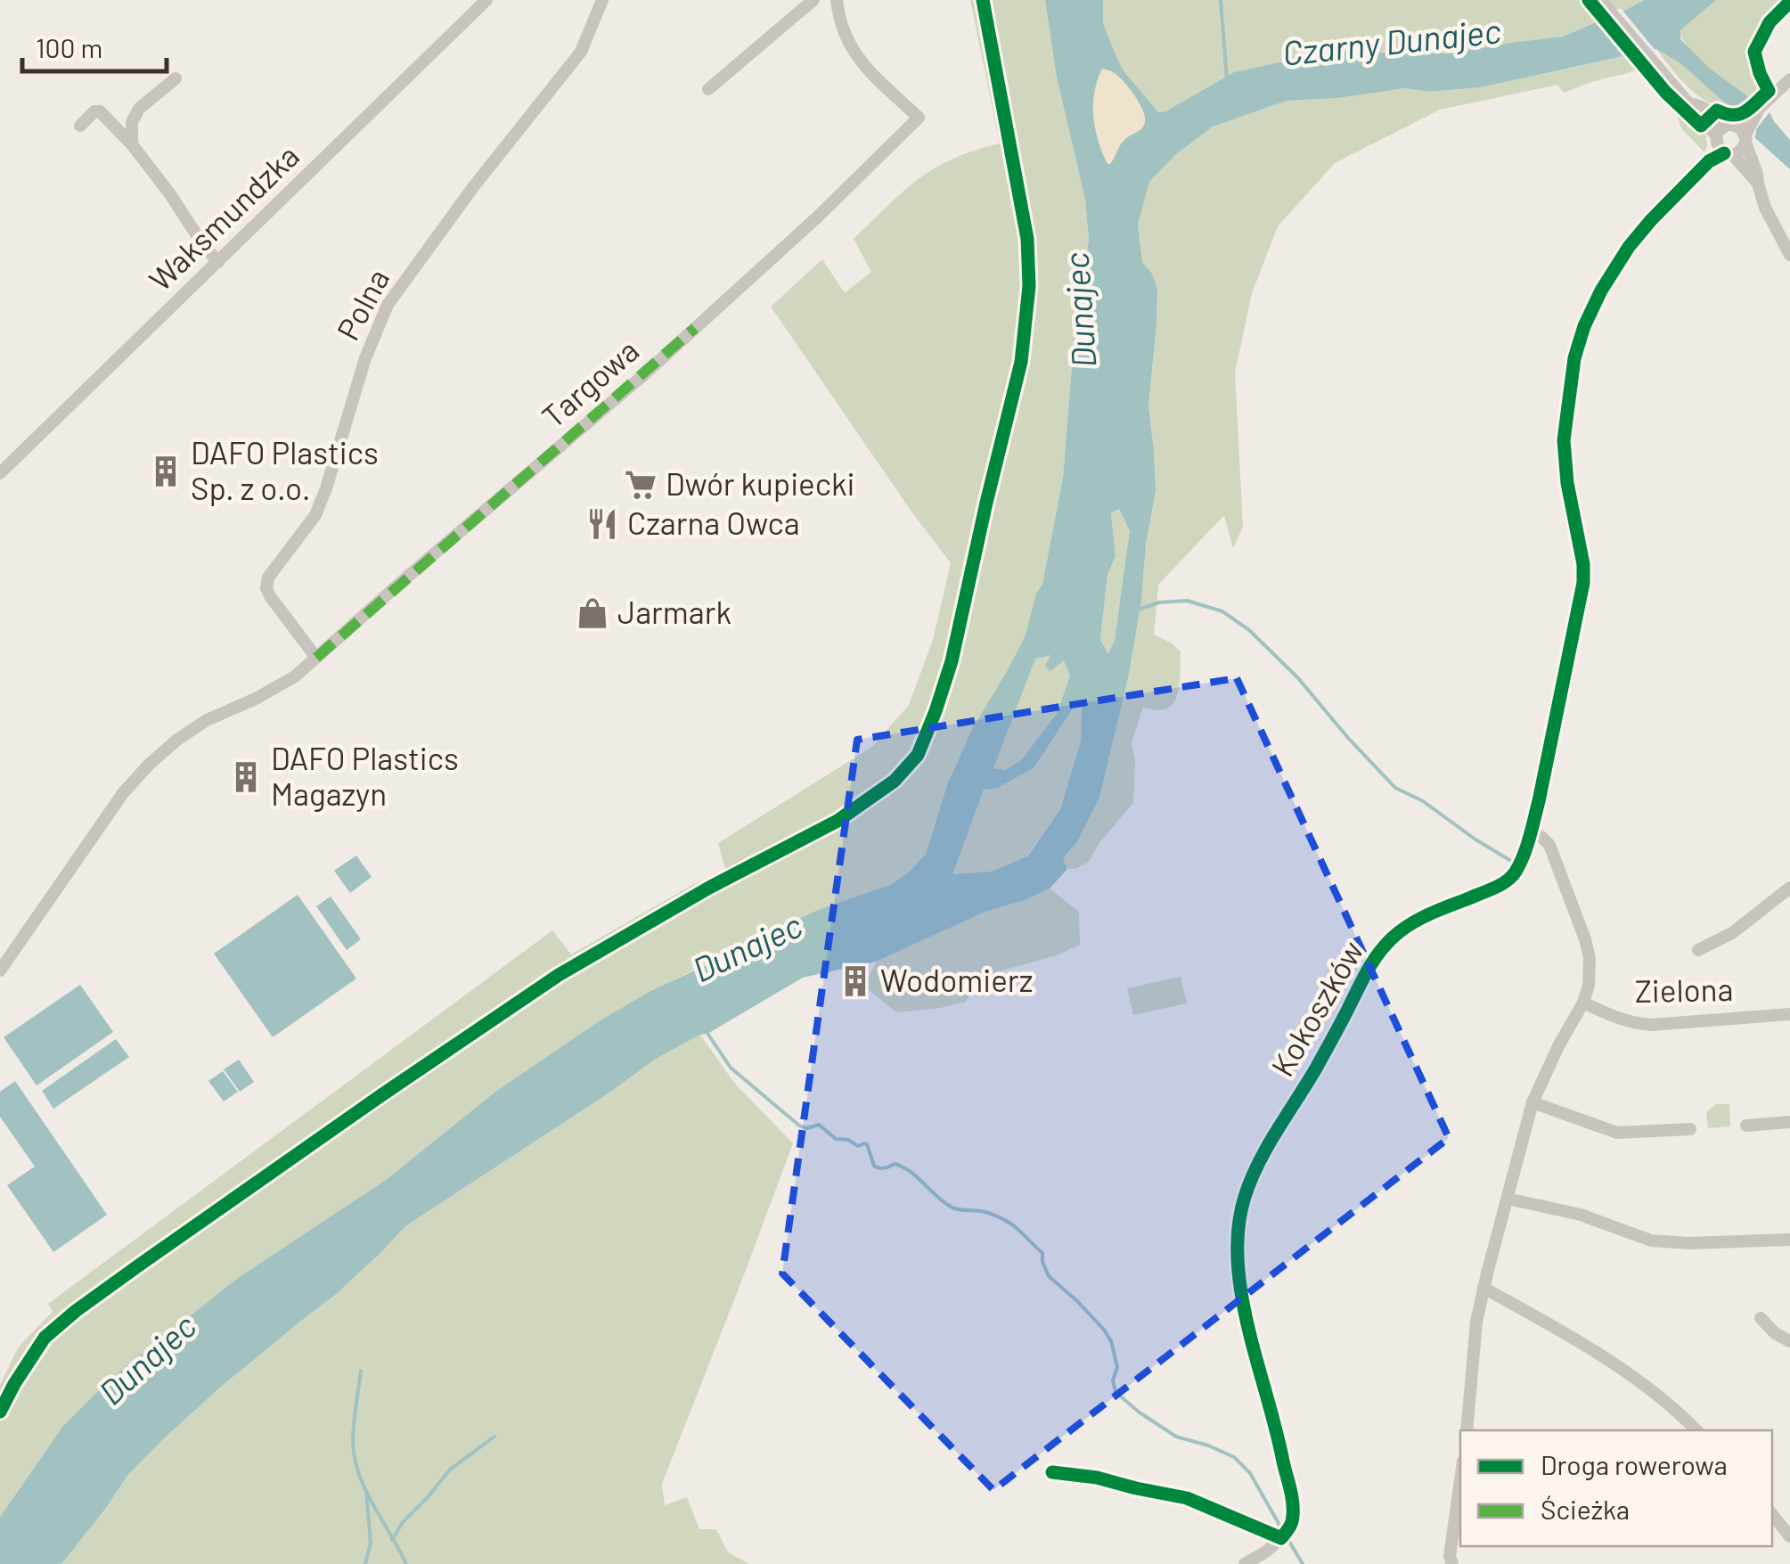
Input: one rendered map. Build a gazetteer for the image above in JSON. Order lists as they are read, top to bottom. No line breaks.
{"streets":{"street":["Waksmundzka","Polna","Targowa","Zielona","Kokoszków"]},"crossings":[["Polna","Targowa"]],"water":["Czarny Dunajec","Dunajec"],"places":{"building":["DAFO Plastics Sp. z o.o.","DAFO Plastics Magazyn","Wodomierz"],"supermarket":["Dwór kupiecki"],"restaurant":["Czarna Owca"],"shop":["Jarmark"]},"legend":["Droga rowerowa","Ścieżka"],"scale_bar":"100 m"}
